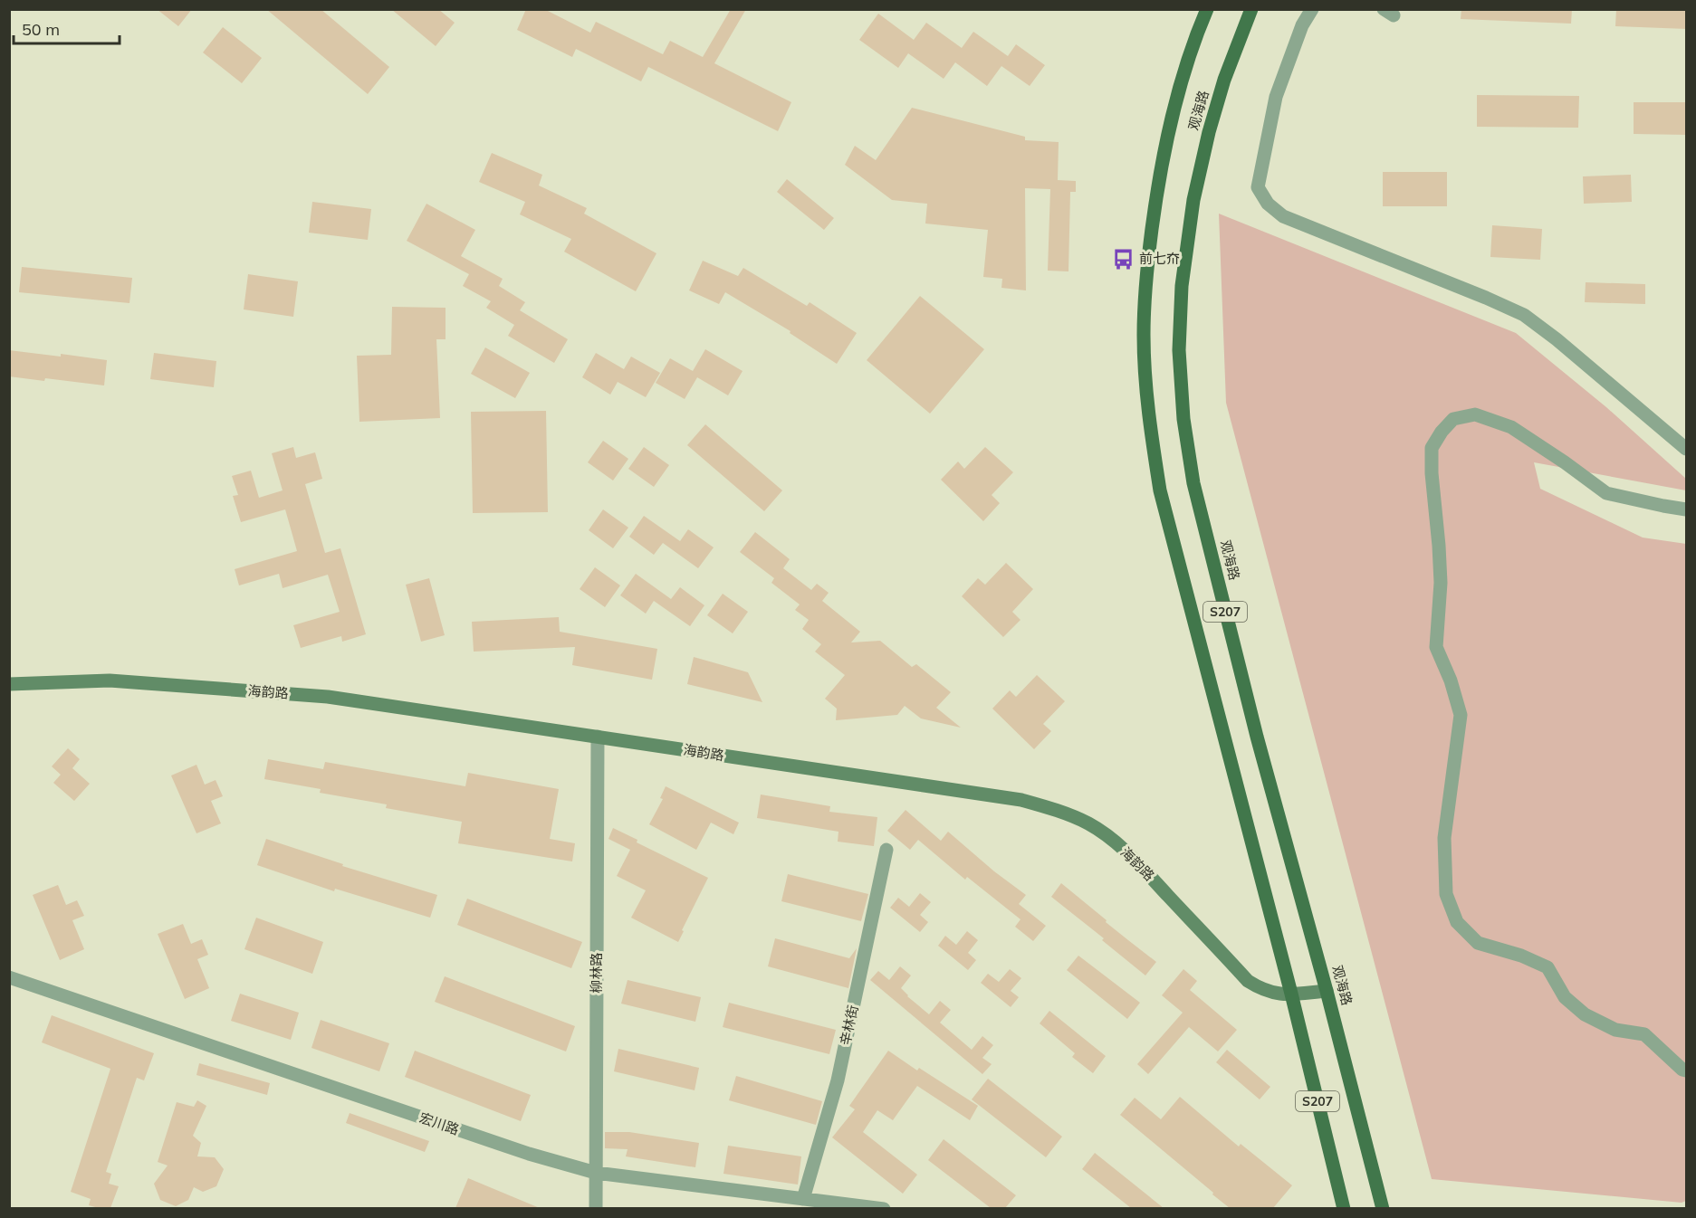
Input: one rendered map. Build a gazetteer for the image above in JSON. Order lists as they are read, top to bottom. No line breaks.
{"streets":{"main road":["观海路","S207"],"street":["海韵路","柳林路","辛林街","宏川路"]},"crossings":[["观海路","海韵路"],["海韵路","柳林路"],["柳林路","宏川路"],["辛林街","宏川路"]],"places":{"bus stop":["前七夼"]},"scale_bar":"50 m"}
